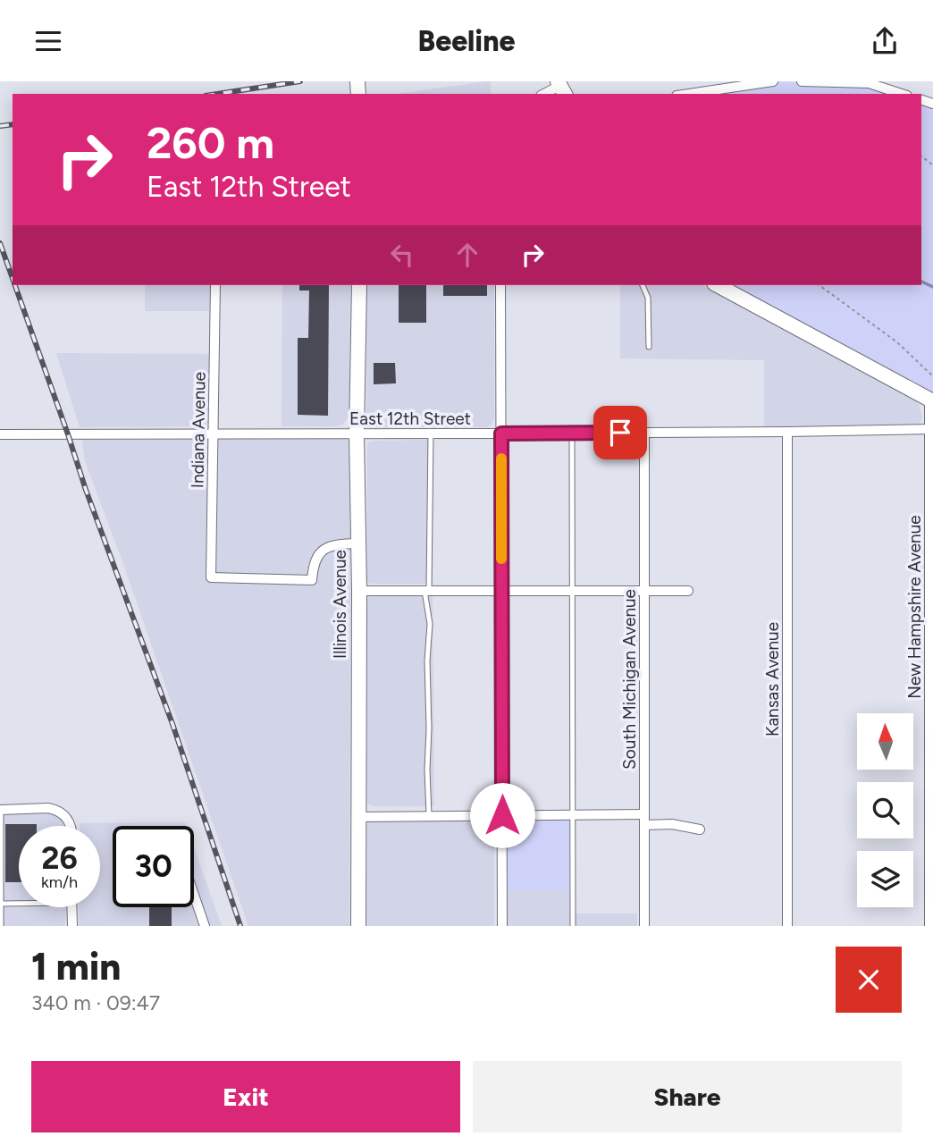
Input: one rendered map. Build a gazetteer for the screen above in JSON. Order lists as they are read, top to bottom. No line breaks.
{"streets":{"street":["East 12th Street","Indiana Avenue","Illinois Avenue","New Hampshire Avenue","South Michigan Avenue","Kansas Avenue"]},"crossings":[["East 12th Street","Indiana Avenue"],["East 12th Street","Illinois Avenue"],["East 12th Street","New Hampshire Avenue"],["East 12th Street","South Michigan Avenue"],["East 12th Street","Kansas Avenue"],["Indiana Avenue","Illinois Avenue"]],"north":"top","page":{"header":"Beeline","turn":["260 m","East 12th Street"],"speed":"26 km/h","limit":"30","heading":["1 min","340 m · 09:47"],"buttons":["Exit","Share"]}}
